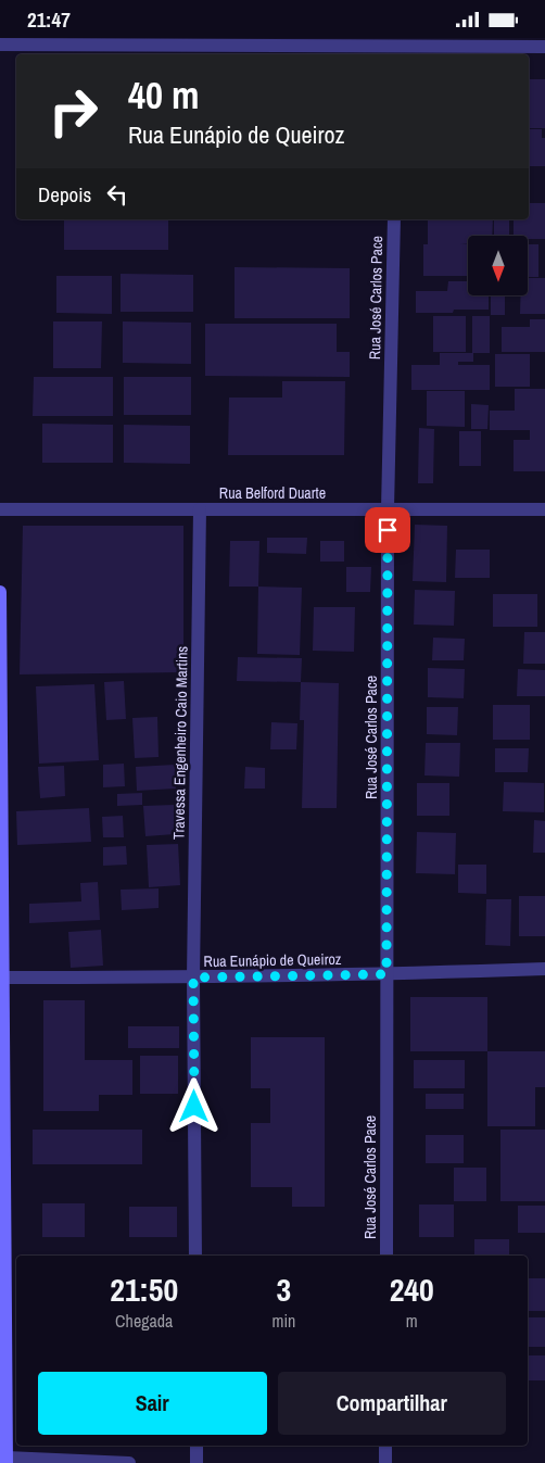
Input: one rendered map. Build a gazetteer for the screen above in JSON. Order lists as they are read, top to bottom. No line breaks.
{"streets":{"street":["Rua José Carlos Pace","Rua Belford Duarte","Travessa Engenheiro Caio Martins","Rua Eunápio de Queiroz"]},"crossings":[["Rua José Carlos Pace","Rua Belford Duarte"],["Rua José Carlos Pace","Rua Eunápio de Queiroz"],["Rua Belford Duarte","Travessa Engenheiro Caio Martins"],["Travessa Engenheiro Caio Martins","Rua Eunápio de Queiroz"]],"north":"bottom","page":{"status":"21:47","turn":["40 m","Rua Eunápio de Queiroz"],"then":"Depois","eta":["21:50","Chegada","3","min","240","m"],"buttons":["Sair","Compartilhar"]}}
